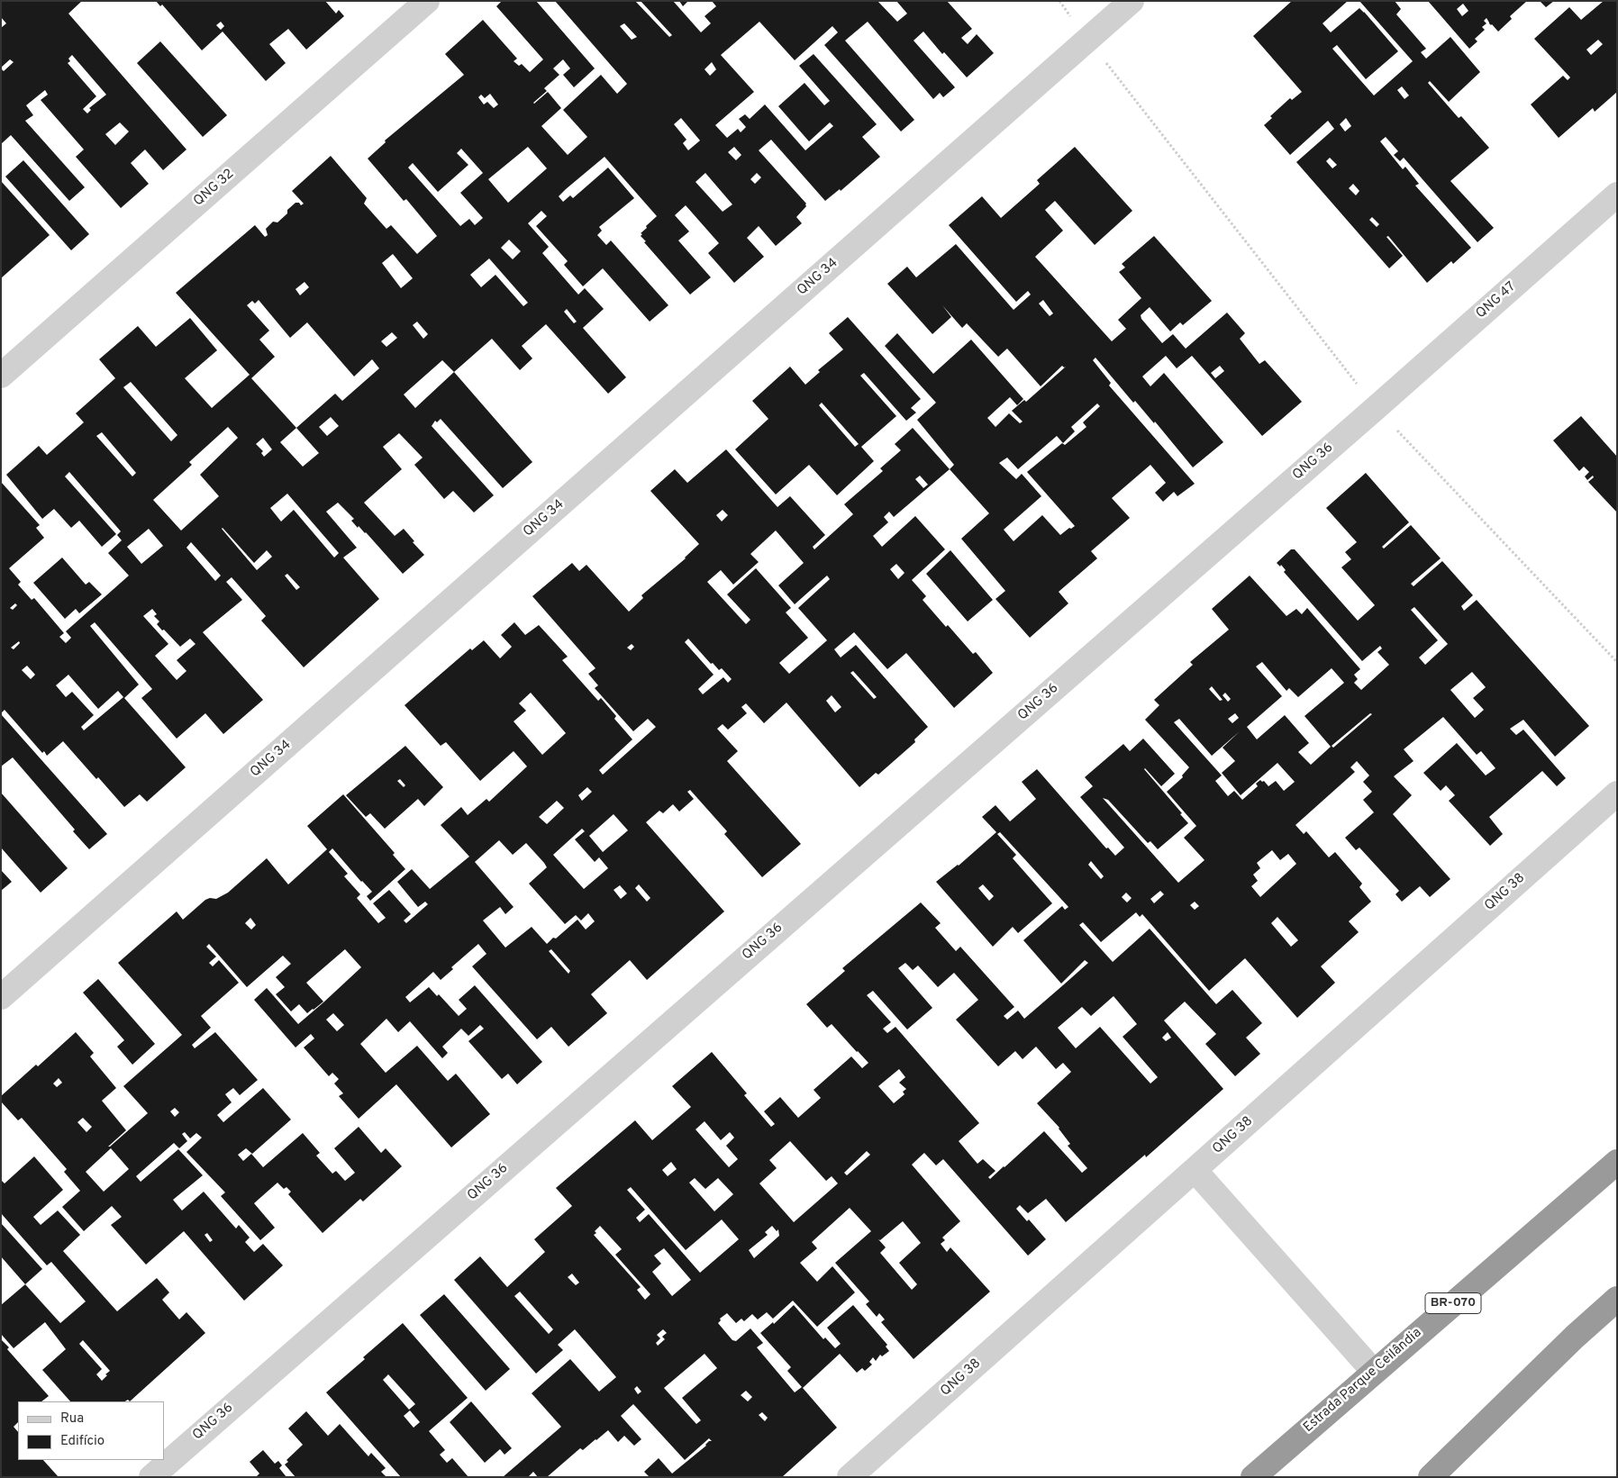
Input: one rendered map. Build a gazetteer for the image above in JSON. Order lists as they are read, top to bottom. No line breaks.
{"streets":{"highway":["BR-070","Estrada Parque Ceilândia"],"street":["QNG 32","QNG 34","QNG 47","QNG 36","QNG 38"]},"crossings":[["QNG 47","QNG 36"]],"legend":["Rua","Edifício"]}
